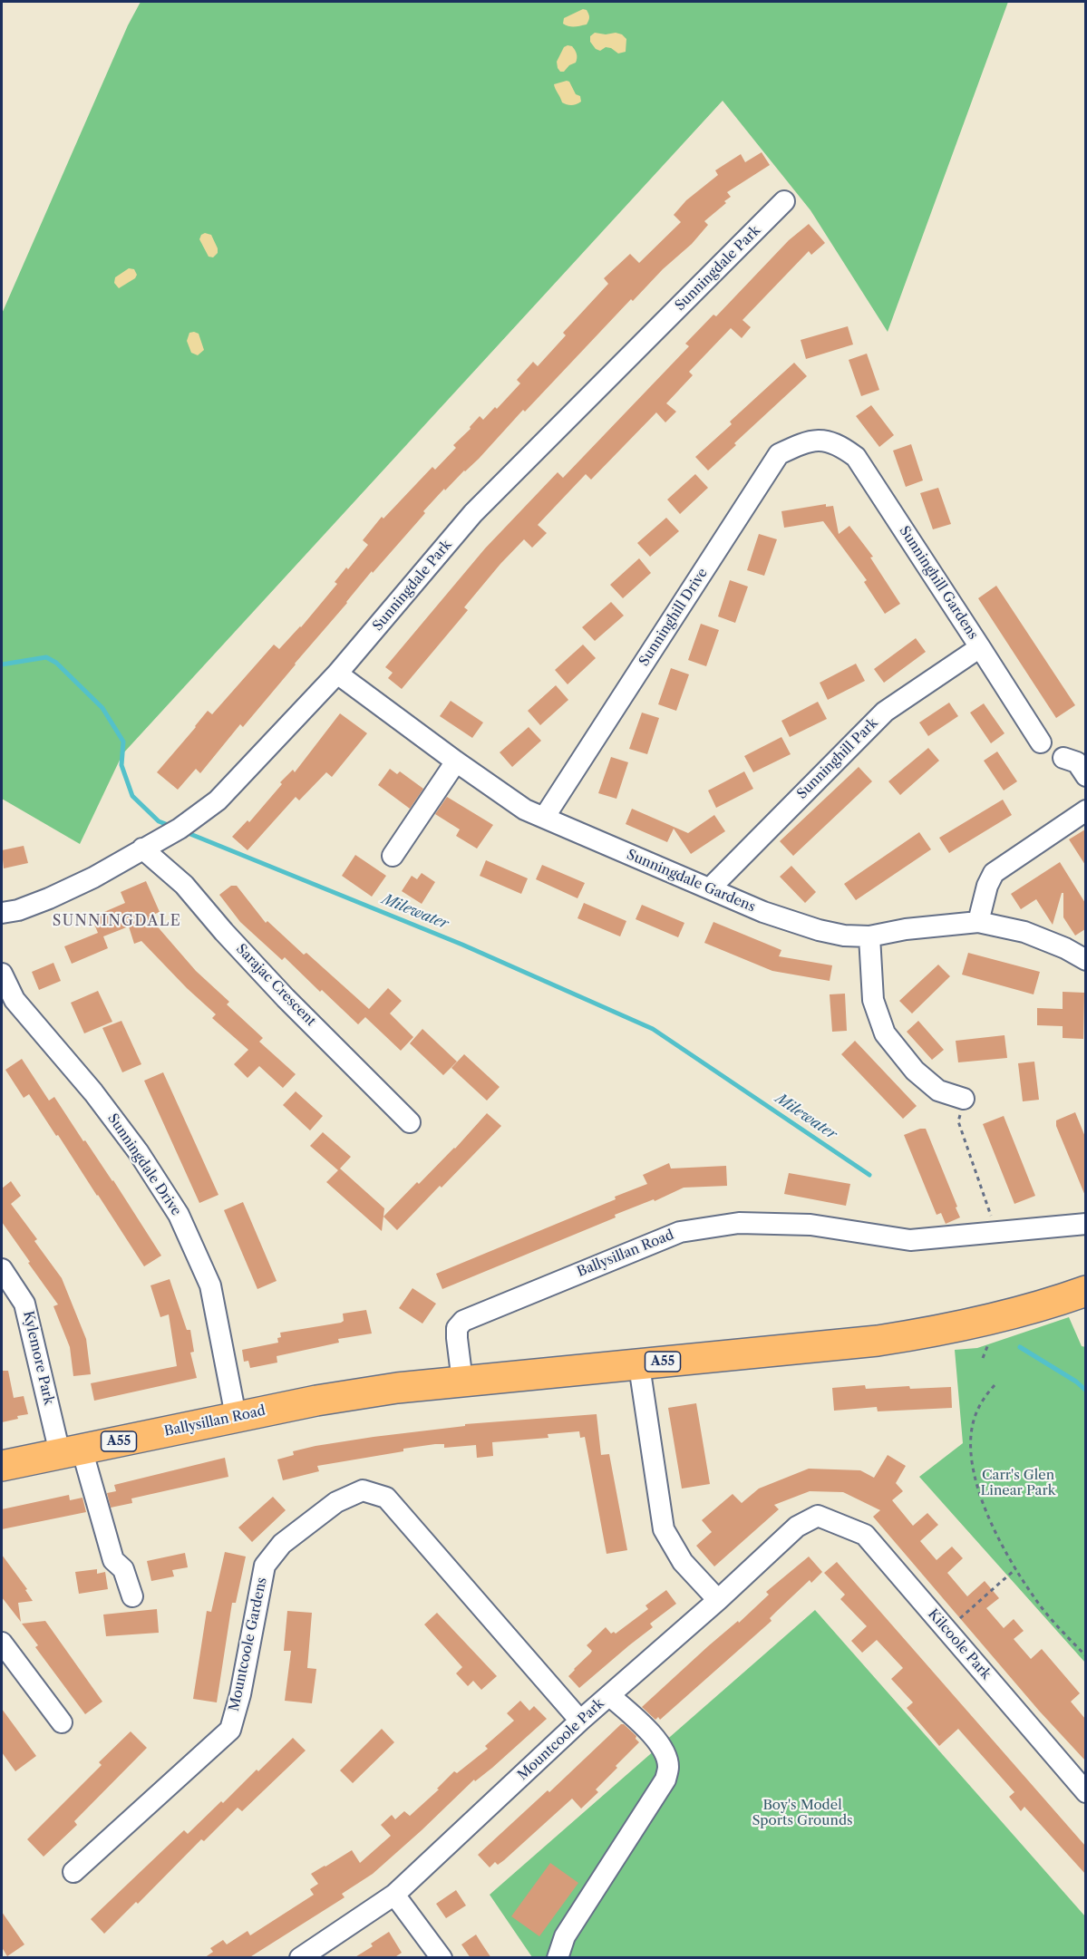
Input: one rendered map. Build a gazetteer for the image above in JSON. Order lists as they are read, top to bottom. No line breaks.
{"streets":{"highway":["Ballysillan Road","A55"],"street":["Sunningdale Park","Sunninghill Gardens","Sunninghill Drive","Sunninghill Park","Sunningdale Gardens","Sarajac Crescent","Sunningdale Drive","Kylemore Park","Mountcoole Gardens","Kilcoole Park","Mountcoole Park"]},"crossings":[["Sunningdale Park","Sunningdale Gardens"],["Sunningdale Park","Sarajac Crescent"],["Sunninghill Gardens","Sunninghill Drive"],["Sunninghill Gardens","Sunninghill Park"],["Sunninghill Drive","Sunningdale Gardens"],["Sunninghill Park","Sunningdale Gardens"],["Sunningdale Drive","Ballysillan Road"],["Ballysillan Road","Kylemore Park"],["Mountcoole Gardens","Mountcoole Park"],["Kilcoole Park","Mountcoole Park"]],"districts":["SUNNINGDALE"],"water":["Milewater"],"parks":["Carr's Glen Linear Park","Boy's Model Sports Grounds"]}
